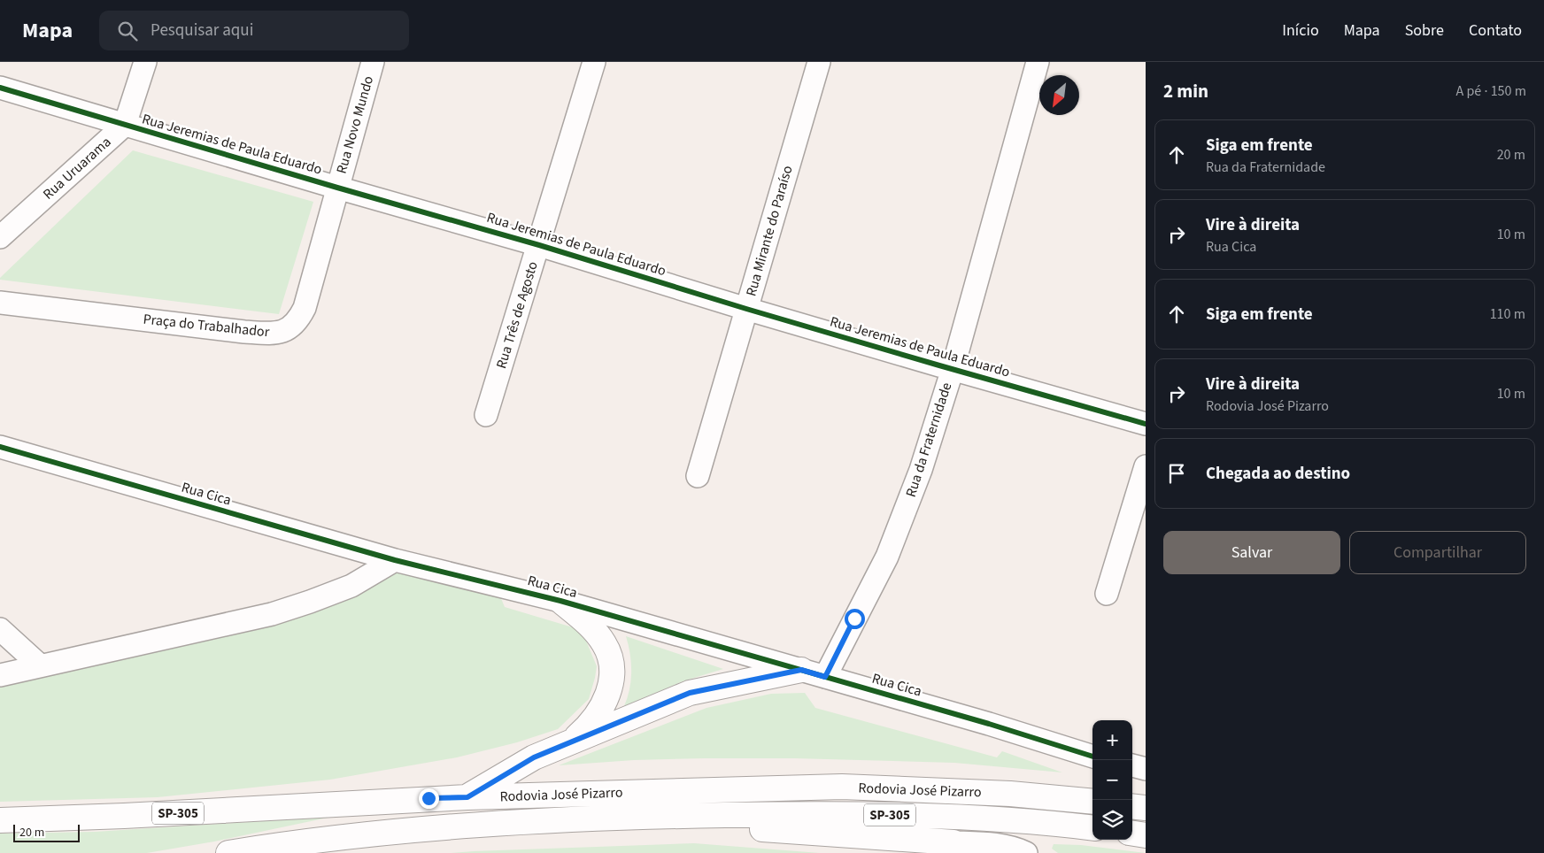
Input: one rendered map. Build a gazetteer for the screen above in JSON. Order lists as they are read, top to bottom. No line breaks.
{"streets":{"main road":["Rodovia José Pizarro","SP-305"],"street":["Rua Novo Mundo","Rua Jeremias de Paula Eduardo","Rua Uruarama","Rua Mirante do Paraíso","Rua Três de Agosto","Praça do Trabalhador","Rua da Fraternidade","Rua Cica"]},"crossings":[["Rua Novo Mundo","Rua Jeremias de Paula Eduardo"],["Rua Novo Mundo","Praça do Trabalhador"],["Rua Jeremias de Paula Eduardo","Rua Uruarama"],["Rua Jeremias de Paula Eduardo","Rua Mirante do Paraíso"],["Rua Jeremias de Paula Eduardo","Rua Três de Agosto"],["Rua Jeremias de Paula Eduardo","Praça do Trabalhador"],["Rua Jeremias de Paula Eduardo","Rua da Fraternidade"],["Rua da Fraternidade","Rua Cica"]],"scale_bar":"20 m","north":"bottom left","page":{"header":"Mapa","search":"Pesquisar aqui","nav":["Início","Mapa","Sobre","Contato"],"heading":["2 min","A pé · 150 m"],"list":[["Siga em frente","Rua da Fraternidade","20 m"],["Vire à direita","Rua Cica","10 m"],["Siga em frente","110 m"],["Vire à direita","Rodovia José Pizarro","10 m"],"Chegada ao destino"],"buttons":["Salvar","Compartilhar"],"map_buttons":["+","−"],"scale":"20 m"}}
